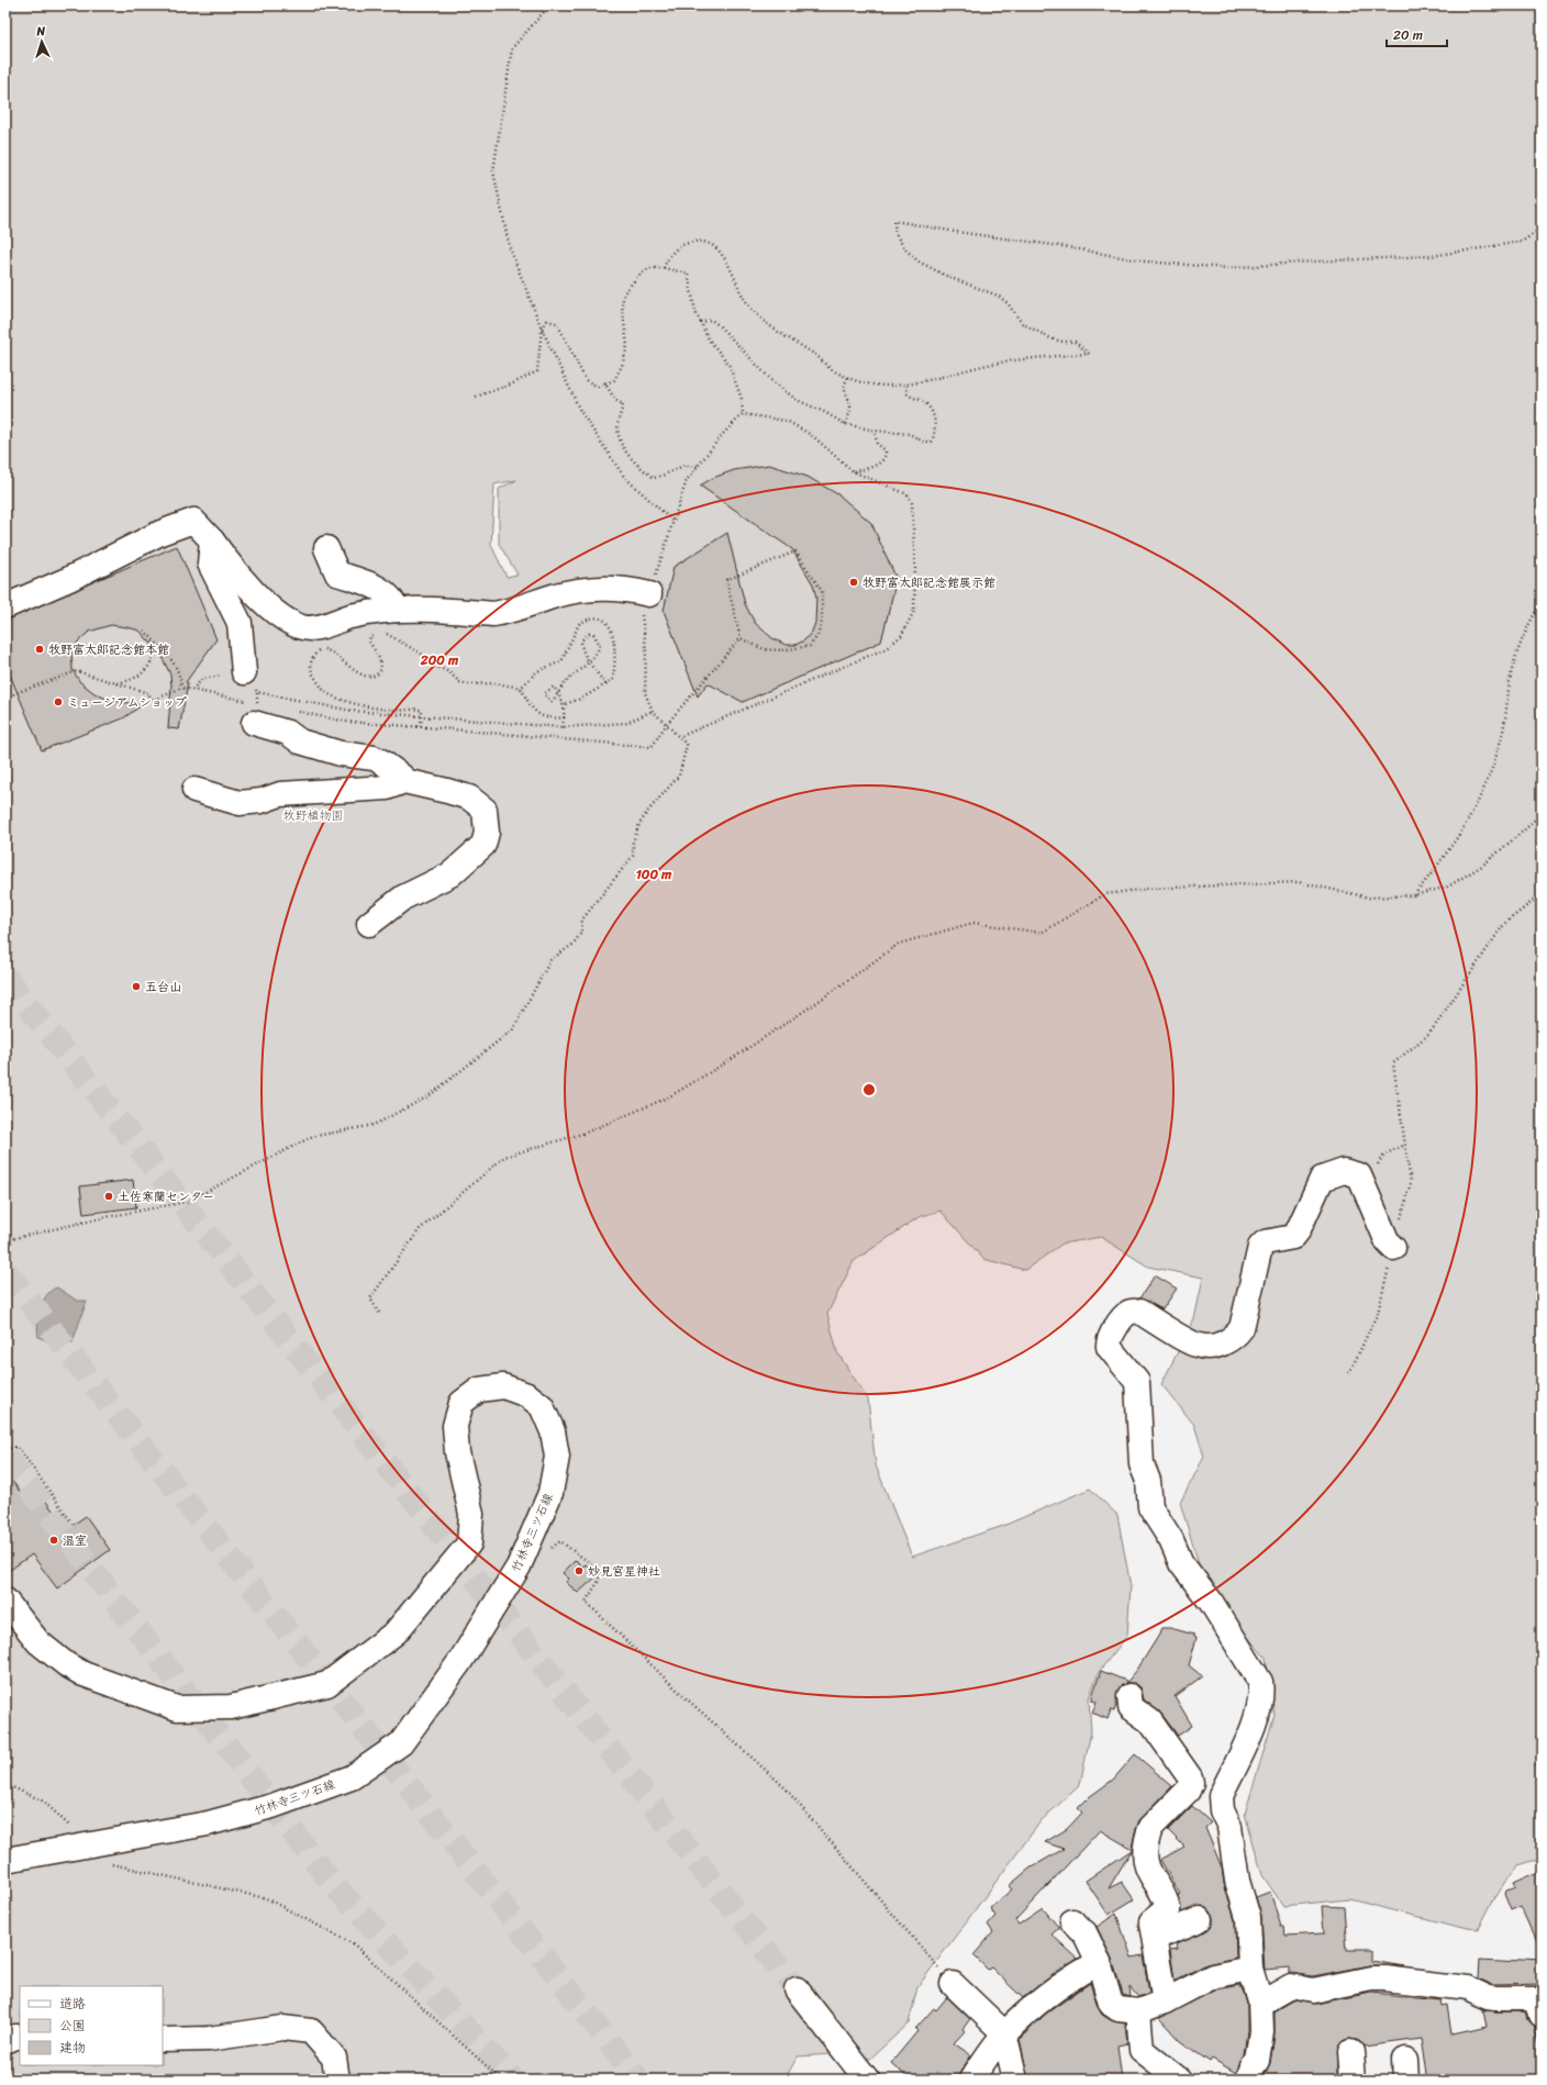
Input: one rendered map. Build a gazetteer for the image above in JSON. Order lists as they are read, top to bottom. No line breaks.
{"streets":{"main road":["竹林寺三ツ石線"]},"parks":["牧野植物園"],"places":["牧野富太郎記念館展示館","牧野富太郎記念館本館","ミュージアムショップ","五台山","土佐寒蘭センター","温室","妙見宮星神社"],"legend":["道路","公園","建物"],"scale_bar":"20 m","north":"top","rings":["200 m","100 m"]}
